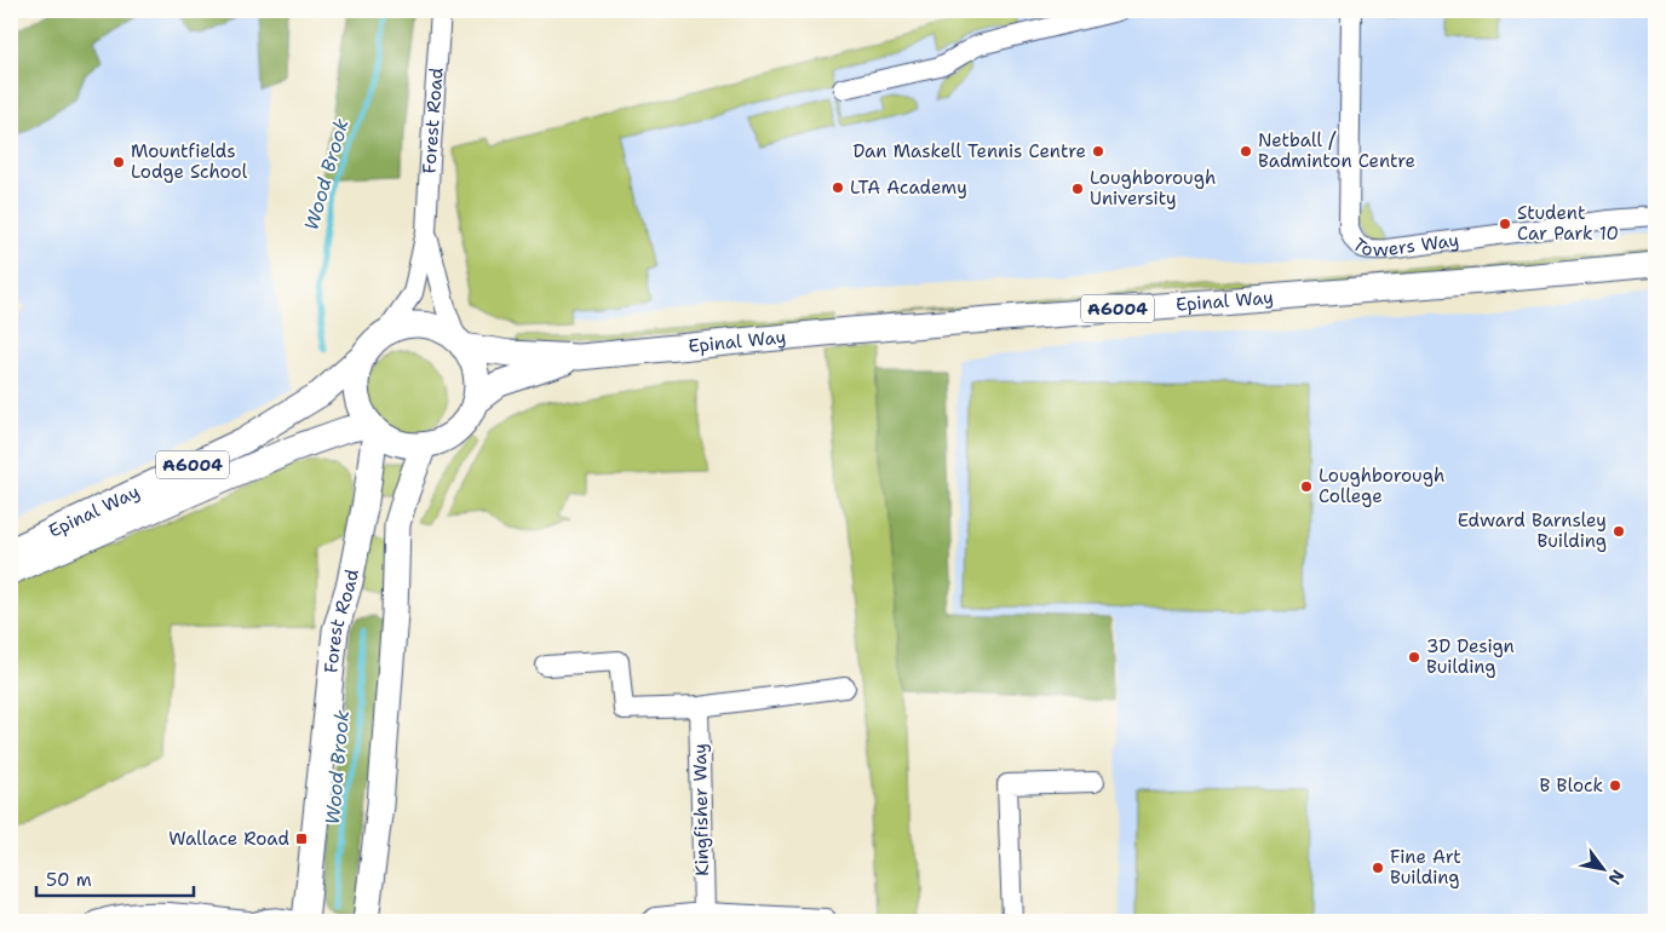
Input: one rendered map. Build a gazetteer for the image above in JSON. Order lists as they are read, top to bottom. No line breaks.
{"streets":{"main road":["Forest Road","Epinal Way","A6004"],"street":["Towers Way","Kingfisher Way"]},"crossings":[["Forest Road","Epinal Way"],["Forest Road","A6004"],["Epinal Way","A6004"]],"water":["Wood Brook"],"places":{"other":["Dan Maskell Tennis Centre","Netball / Badminton Centre","Mountfields Lodge School","LTA Academy","Loughborough University","Student Car Park 10","Loughborough College","Edward Barnsley Building","3D Design Building","B Block","Fine Art Building"],"transit":["Wallace Road"]},"scale_bar":"50 m","north":"bottom right"}
